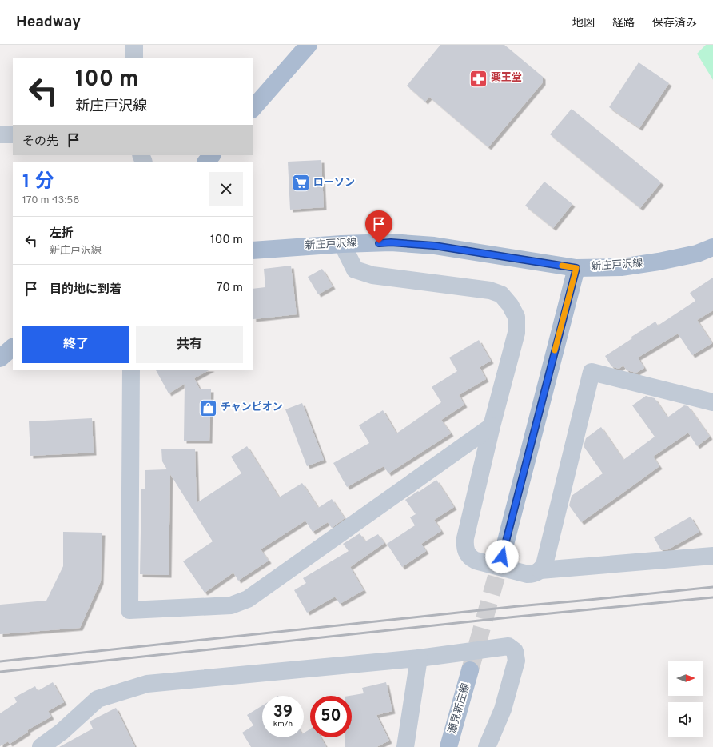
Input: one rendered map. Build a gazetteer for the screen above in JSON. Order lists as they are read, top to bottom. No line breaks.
{"streets":{"main road":["新庄戸沢線","瀬見新庄線"]},"places":{"pharmacy":["薬王堂"],"supermarket":["ローソン"],"shop":["チャンピオン"]},"north":"right","page":{"header":"Headway","nav":["地図","経路","保存済み"],"turn":["100 m","新庄戸沢線"],"then":"その先","heading":["1 分","170 m · 13:58"],"list":[{"name":"左折","note":"新庄戸沢線","value":"100 m"},{"name":"目的地に到着","value":"70 m"}],"buttons":["終了","共有"],"speed":"39 km/h","limit":"50"}}
